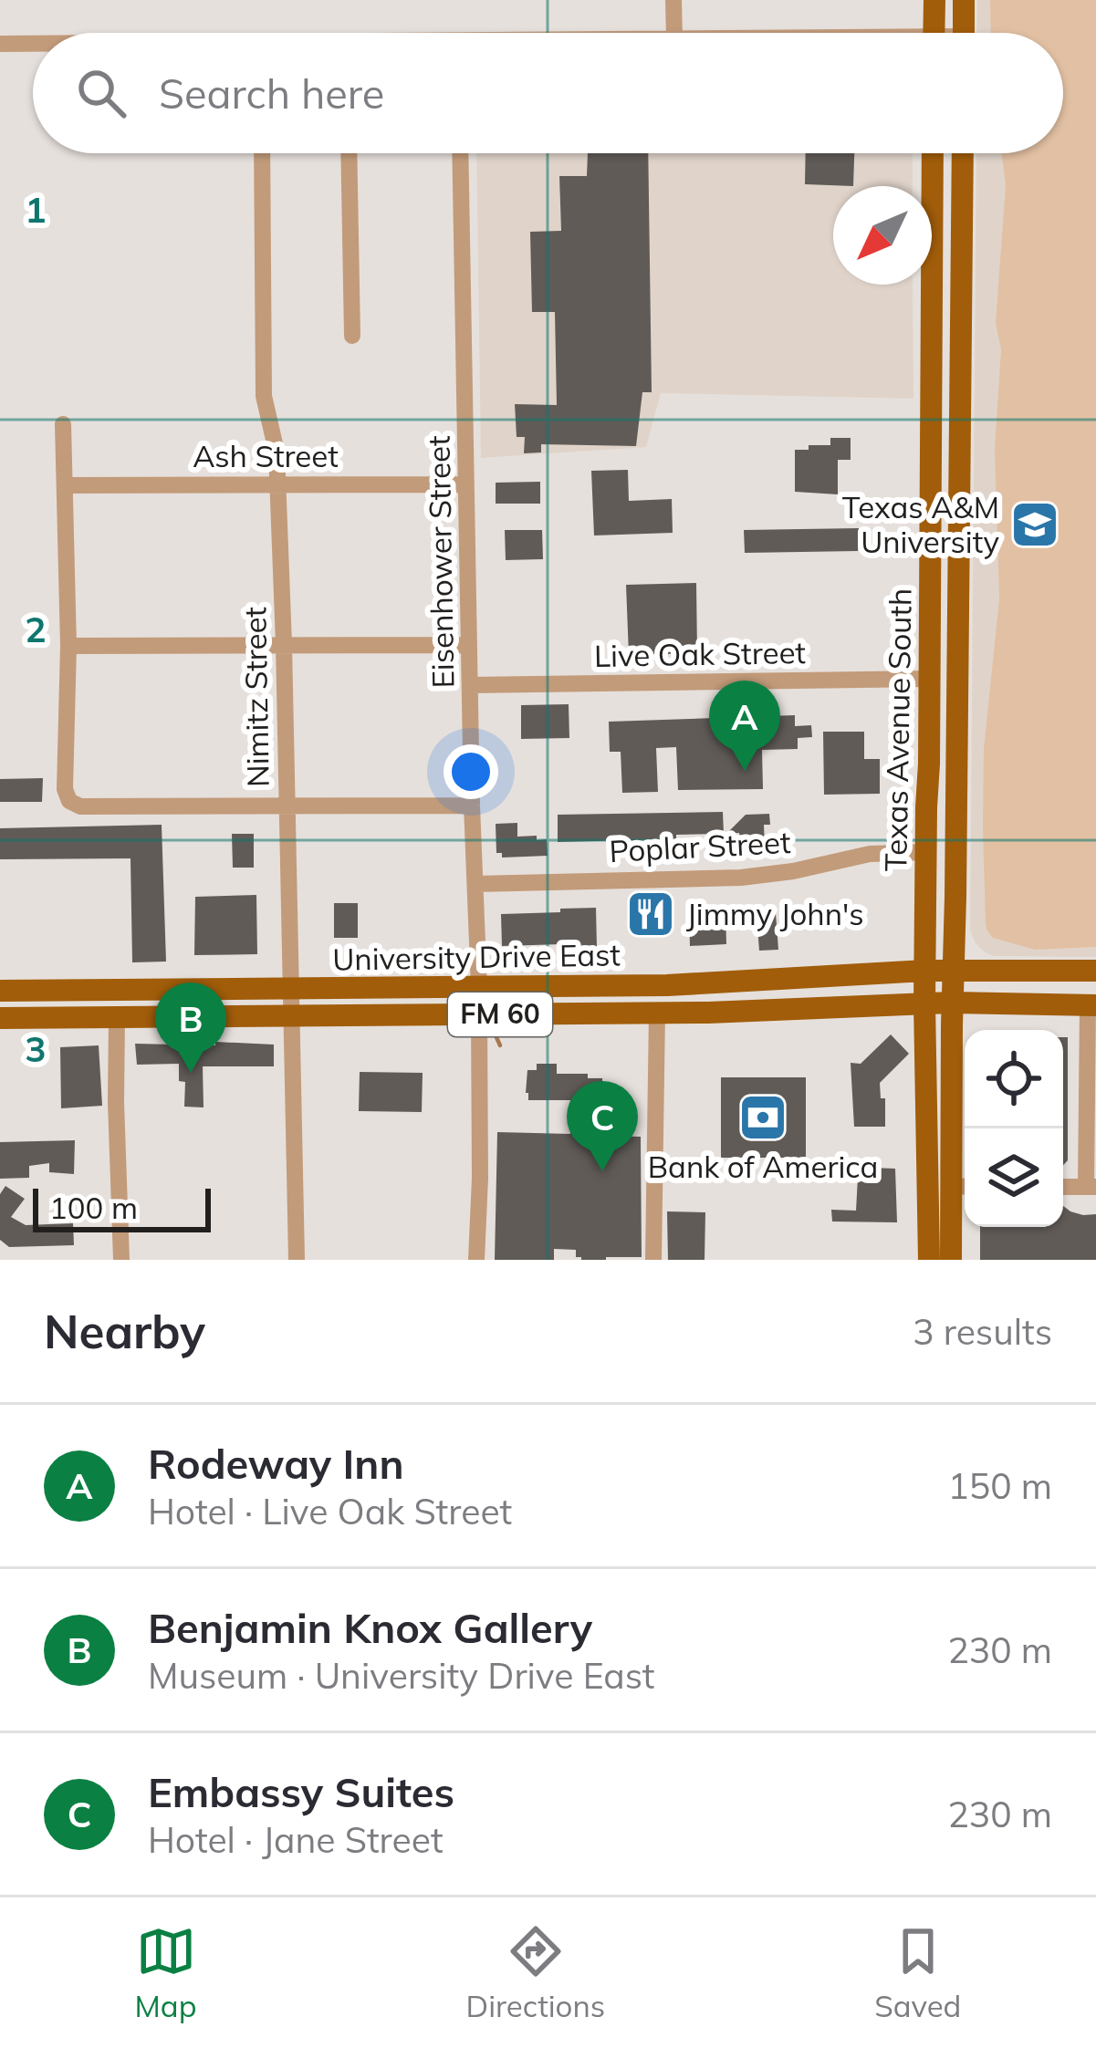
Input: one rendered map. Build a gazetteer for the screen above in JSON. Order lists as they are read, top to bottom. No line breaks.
{"streets":{"main road":["Texas Avenue South","University Drive East","FM 60"],"street":["Ash Street","Eisenhower Street","Live Oak Street","Nimitz Street","Poplar Street"]},"crossings":[["Ash Street","Eisenhower Street"],["Ash Street","Nimitz Street"],["Eisenhower Street","Live Oak Street"],["Eisenhower Street","Poplar Street"],["Eisenhower Street","University Drive East"],["Live Oak Street","Texas Avenue South"],["Nimitz Street","University Drive East"],["Texas Avenue South","Poplar Street"],["Texas Avenue South","University Drive East"],["Texas Avenue South","FM 60"],["University Drive East","FM 60"]],"places":{"school or university":["Texas A&M University"],"restaurant":["Jimmy John's"],"bank":["Bank of America"]},"scale_bar":"100 m","north":"bottom left","page":{"search":"Search here","pins":["A","B","C"],"scale":"100 m","heading":["Nearby","3 results"],"list":[{"mark":"A","name":"Rodeway Inn","note":"Hotel · Live Oak Street","value":"150 m"},{"mark":"B","name":"Benjamin Knox Gallery","note":"Museum · University Drive East","value":"230 m"},{"mark":"C","name":"Embassy Suites","note":"Hotel · Jane Street","value":"230 m"}],"nav":["Map","Directions","Saved"]},"grid":{"rows":["1","2","3"]}}
